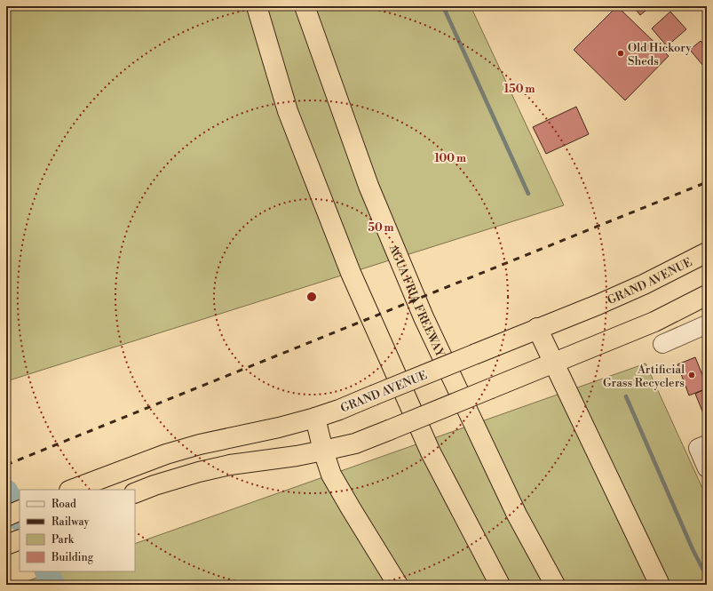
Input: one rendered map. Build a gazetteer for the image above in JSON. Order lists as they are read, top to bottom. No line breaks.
{"streets":{"highway":["GRAND AVENUE","AGUA FRIA FREEWAY"]},"places":["Old Hickory Sheds","Artificial Grass Recyclers"],"legend":["Road","Railway","Park","Building"],"rings":["150 m","100 m","50 m"]}
